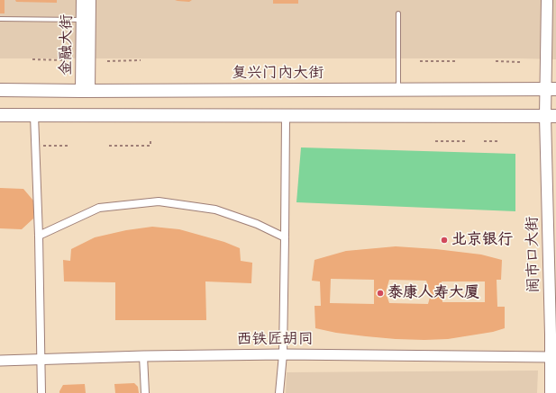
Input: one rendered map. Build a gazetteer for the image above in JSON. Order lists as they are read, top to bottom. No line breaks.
{"streets":{"highway":["复兴门内大街"],"main road":["金融大街","闹市口大街"],"street":["西铁匠胡同"]},"crossings":[["金融大街","复兴门内大街"],["复兴门内大街","闹市口大街"],["闹市口大街","西铁匠胡同"]],"places":["北京银行","泰康人寿大厦"]}
